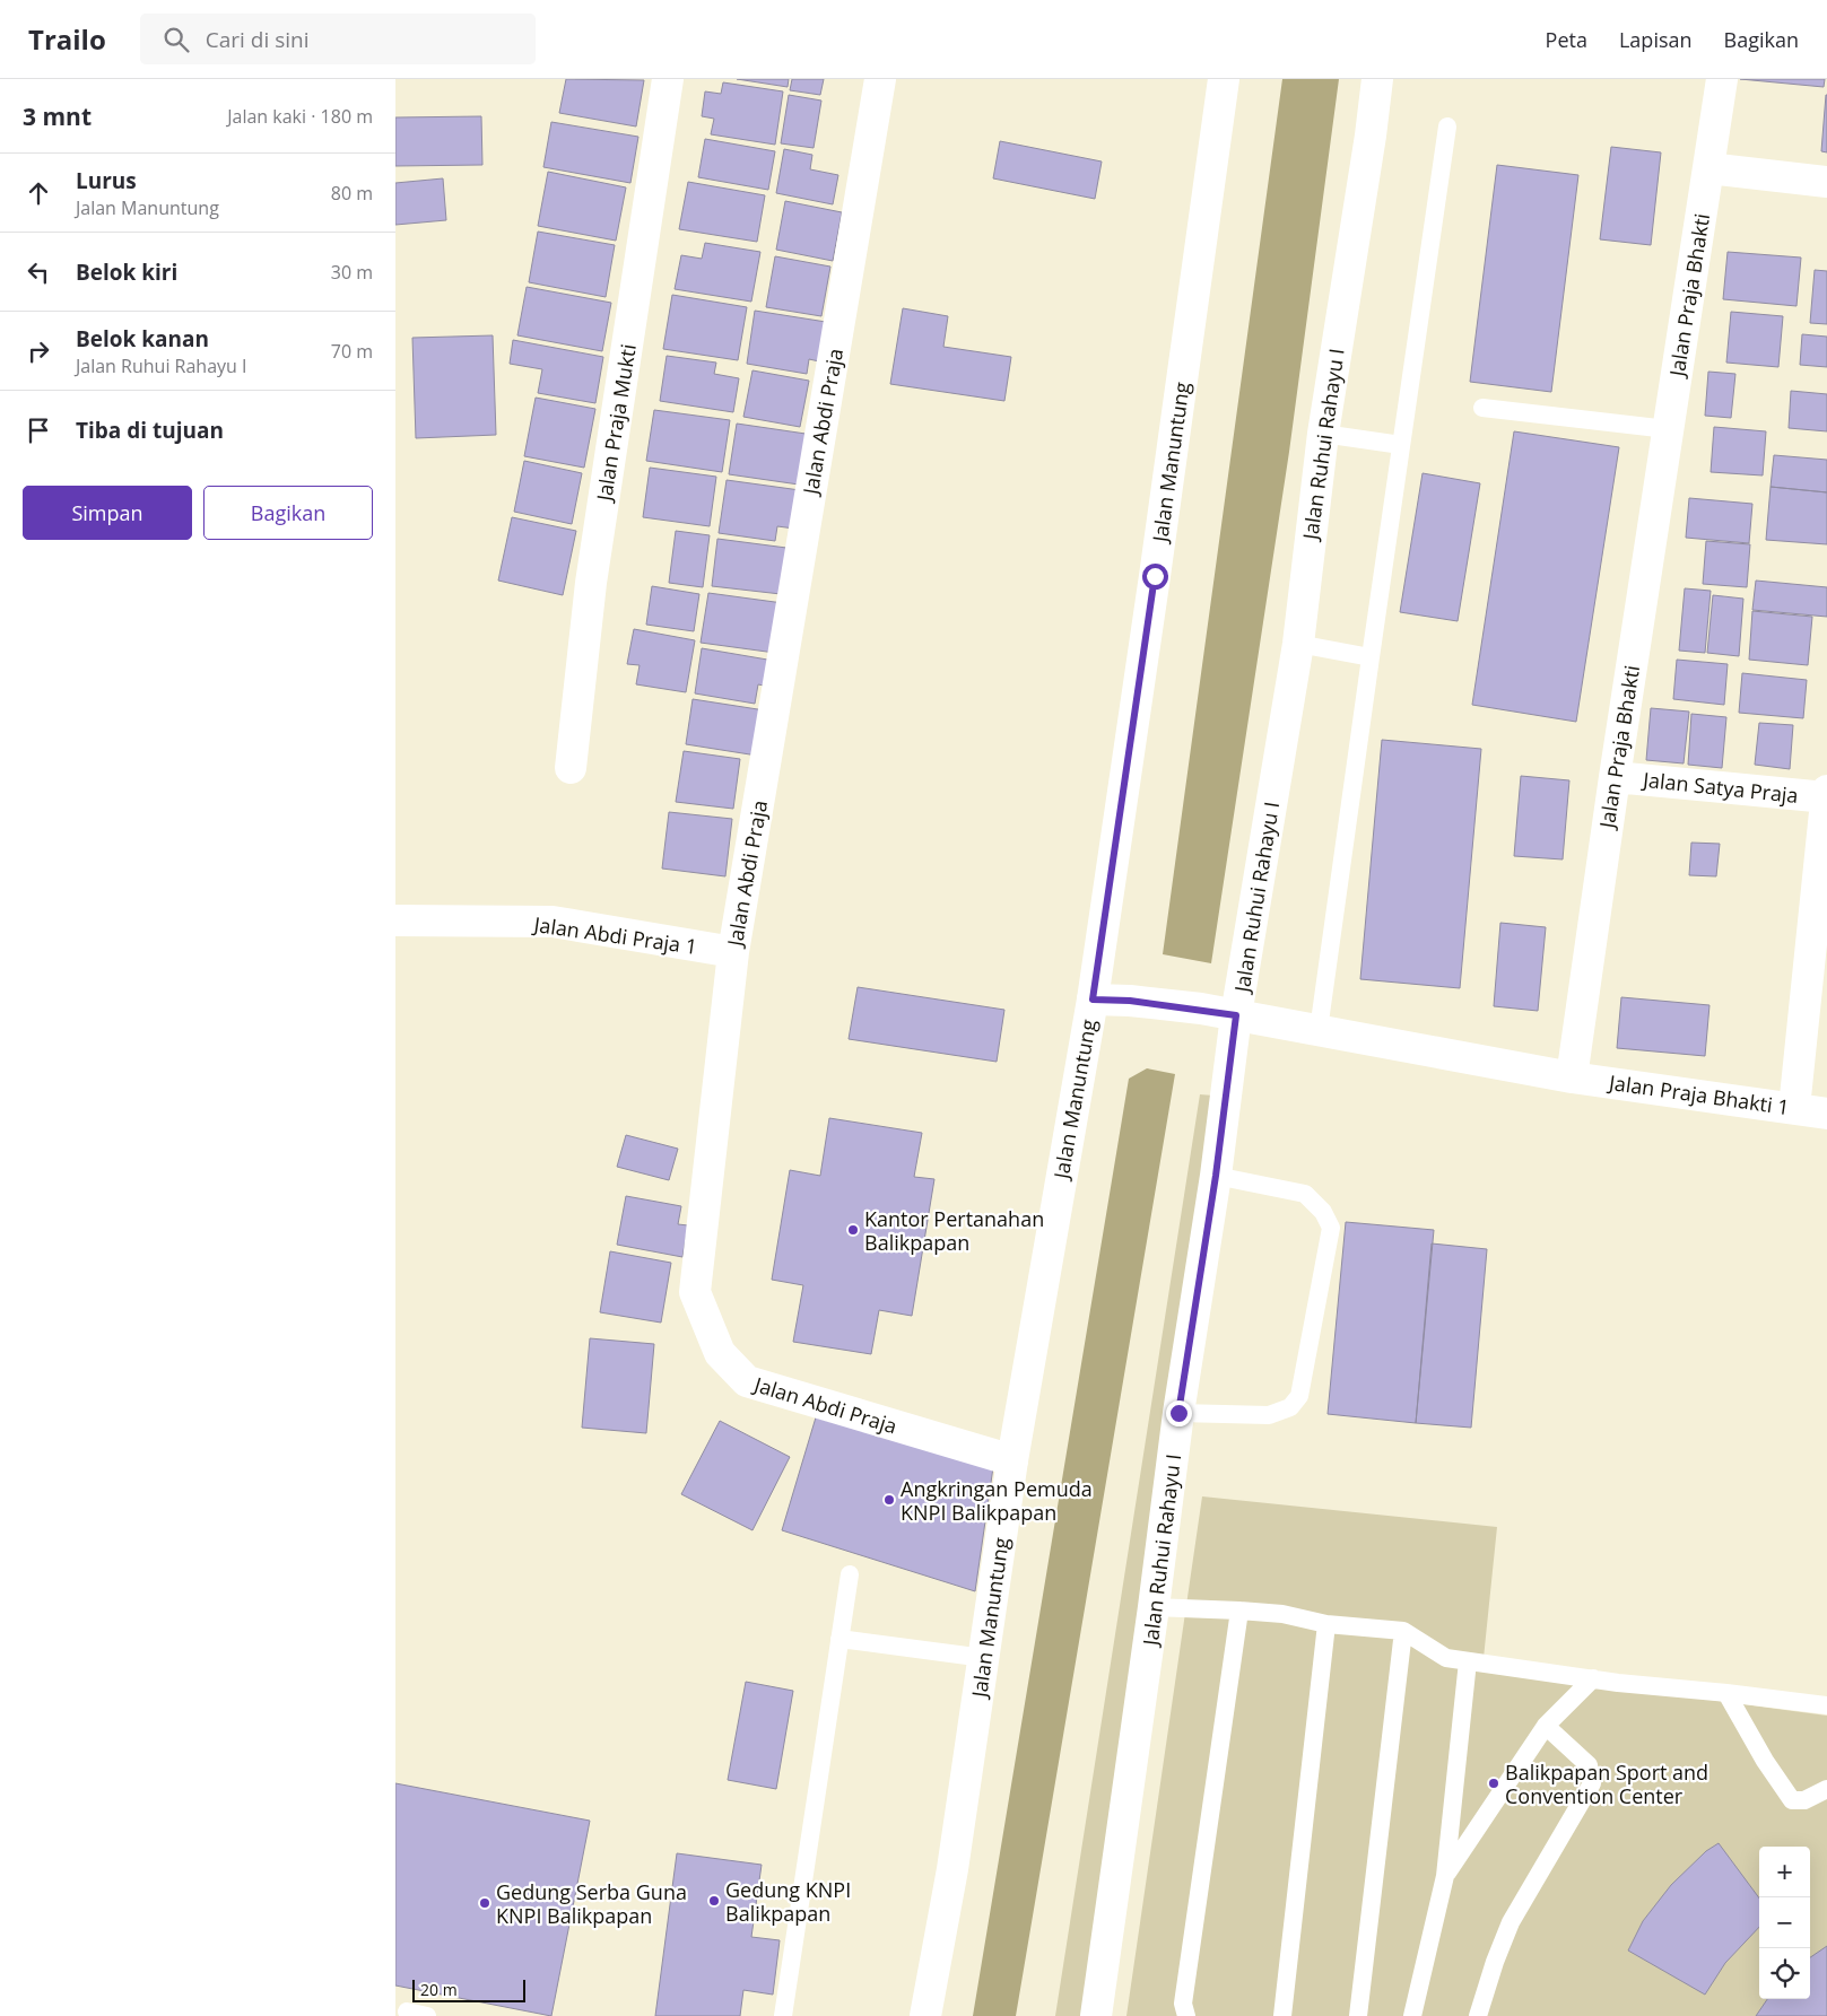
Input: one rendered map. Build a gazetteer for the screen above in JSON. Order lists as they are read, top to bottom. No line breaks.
{"streets":{"street":["Jalan Praja Bhakti","Jalan Abdi Praja","Jalan Praja Mukti","Jalan Ruhui Rahayu I","Jalan Manuntung","Jalan Satya Praja","Jalan Abdi Praja 1","Jalan Praja Bhakti 1"]},"crossings":[["Jalan Praja Bhakti","Jalan Satya Praja"],["Jalan Praja Bhakti","Jalan Praja Bhakti 1"],["Jalan Abdi Praja","Jalan Manuntung"],["Jalan Abdi Praja","Jalan Abdi Praja 1"]],"places":["Kantor Pertanahan Balikpapan","Angkringan Pemuda KNPI Balikpapan","Balikpapan Sport and Convention Center","Gedung KNPI Balikpapan","Gedung Serba Guna KNPI Balikpapan"],"scale_bar":"20 m","page":{"header":"Trailo","search":"Cari di sini","nav":["Peta","Lapisan","Bagikan"],"heading":["3 mnt","Jalan kaki · 180 m"],"list":[["Lurus","Jalan Manuntung","80 m"],["Belok kiri","30 m"],["Belok kanan","Jalan Ruhui Rahayu I","70 m"],"Tiba di tujuan"],"buttons":["Simpan","Bagikan"],"map_buttons":["+","−"],"scale":"20 m"}}
